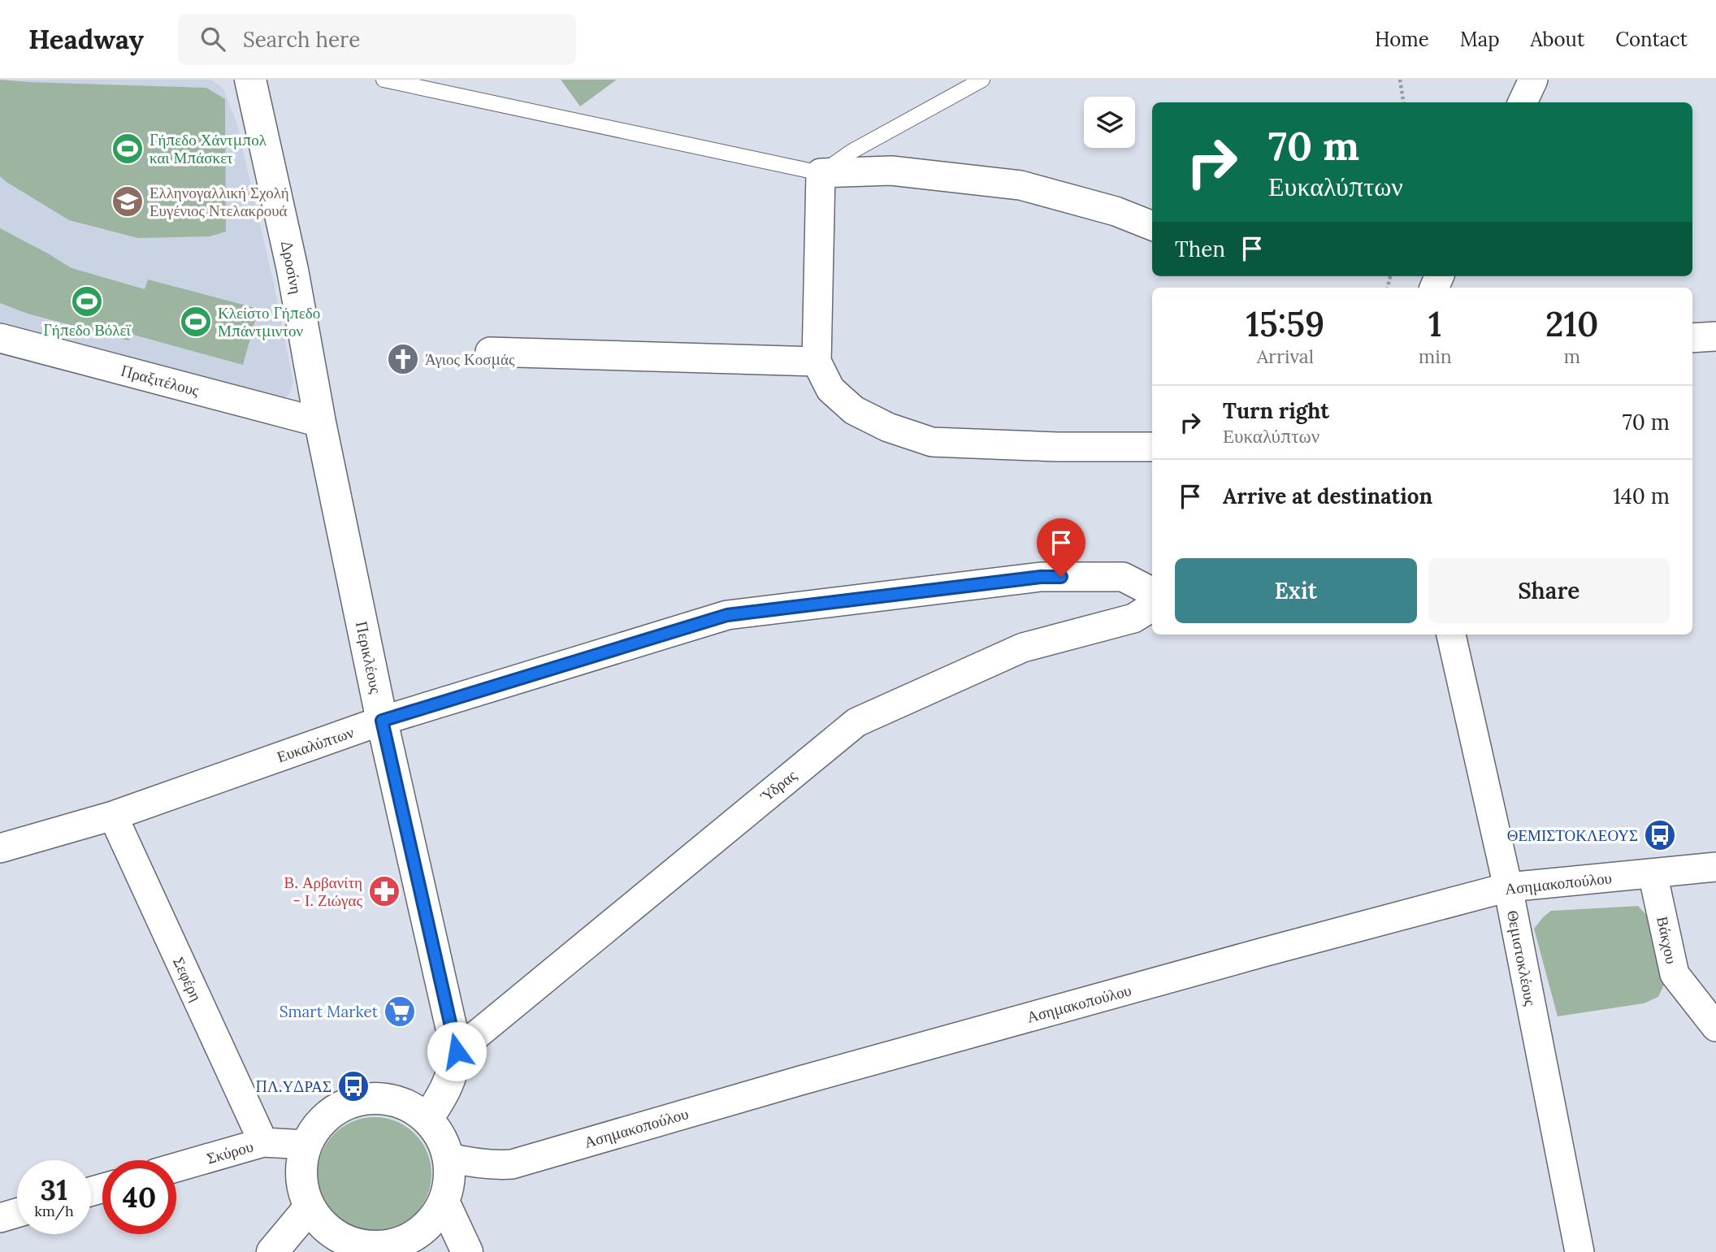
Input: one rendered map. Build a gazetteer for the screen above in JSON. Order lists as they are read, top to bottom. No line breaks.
{"streets":{"street":["Δροσίνη","Πραξιτέλους","Περικλέους","Ευκαλύπτων","Ύδρας","Ασημακοπούλου","Βάκχου","Θεμιστοκλέους","Σεφέρη","Σκύρου"]},"crossings":[["Δροσίνη","Πραξιτέλους"],["Δροσίνη","Περικλέους"],["Πραξιτέλους","Περικλέους"],["Περικλέους","Ευκαλύπτων"],["Περικλέους","Ύδρας"],["Περικλέους","Ασημακοπούλου"],["Περικλέους","Σκύρου"],["Ευκαλύπτων","Ύδρας"],["Ευκαλύπτων","Σεφέρη"],["Ασημακοπούλου","Βάκχου"],["Ασημακοπούλου","Θεμιστοκλέους"],["Ασημακοπούλου","Σκύρου"],["Σεφέρη","Σκύρου"]],"places":{"sports":["Γήπεδο Χάντμπολ και Μπάσκετ","Γήπεδο Βόλεϊ","Κλείστο Γήπεδο Μπάντμιντον"],"school or university":["Ελληνογαλλική Σχολή Ευγένιος Ντελακρουά"],"church":["Άγιος Κοσμάς"],"bus stop":["ΘΕΜΙΣΤΟΚΛΕΟΥΣ","ΠΛ.ΥΔΡΑΣ"],"pharmacy":["Β. Αρβανίτη - Ι. Ζιώγας"],"supermarket":["Smart Market"]},"page":{"header":"Headway","search":"Search here","nav":["Home","Map","About","Contact"],"turn":["70 m","Ευκαλύπτων"],"then":"Then","eta":["15:59","Arrival","1","min","210","m"],"list":[{"name":"Turn right","note":"Ευκαλύπτων","value":"70 m"},{"name":"Arrive at destination","value":"140 m"}],"buttons":["Exit","Share"],"speed":"31 km/h","limit":"40"}}
